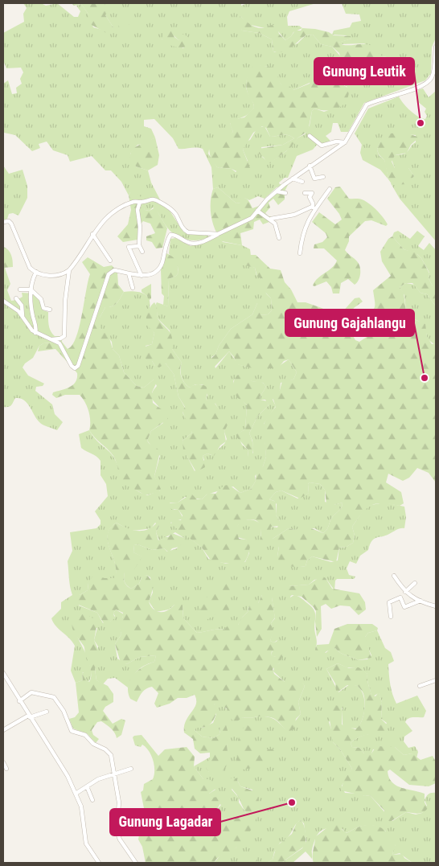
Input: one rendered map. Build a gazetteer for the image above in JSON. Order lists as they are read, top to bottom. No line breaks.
{"places":["Gunung Leutik","Gunung Gajahlangu","Gunung Lagadar"]}
